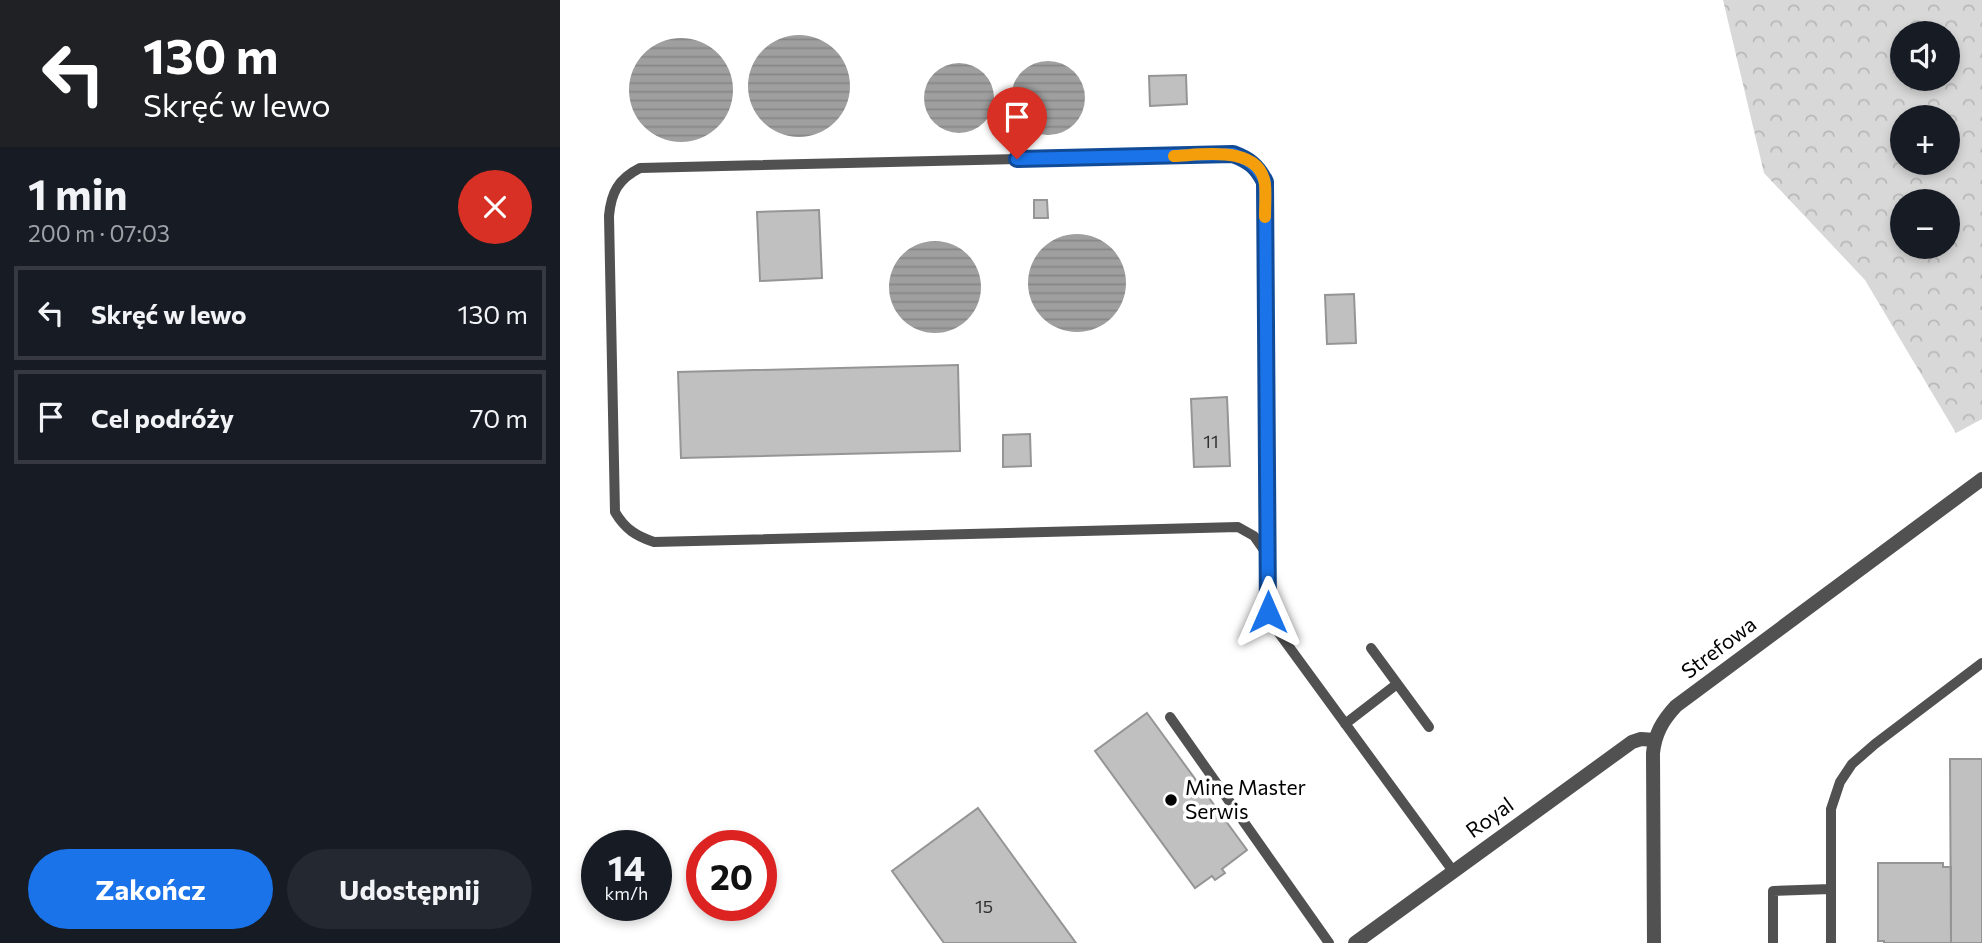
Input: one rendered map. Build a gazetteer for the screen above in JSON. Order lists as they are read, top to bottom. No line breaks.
{"streets":{"street":["Strefowa","Royal"]},"crossings":[["Strefowa","Royal"]],"places":["Mine Master Serwis"],"house_numbers":["11","15"],"page":{"turn":["130 m","Skręć w lewo"],"map_buttons":["+","−"],"heading":["1 min","200 m · 07:03"],"list":[{"name":"Skręć w lewo","value":"130 m"},{"name":"Cel podróży","value":"70 m"}],"speed":"14 km/h","limit":"20","buttons":["Zakończ","Udostępnij"]}}
